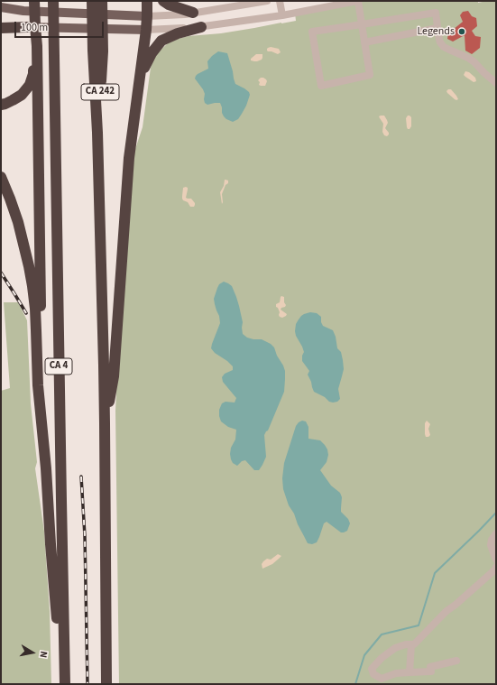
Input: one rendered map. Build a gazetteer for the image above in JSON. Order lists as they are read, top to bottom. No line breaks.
{"streets":{"highway":["CA 242","CA 4"]},"places":["Legends"],"scale_bar":"100 m","north":"right"}
